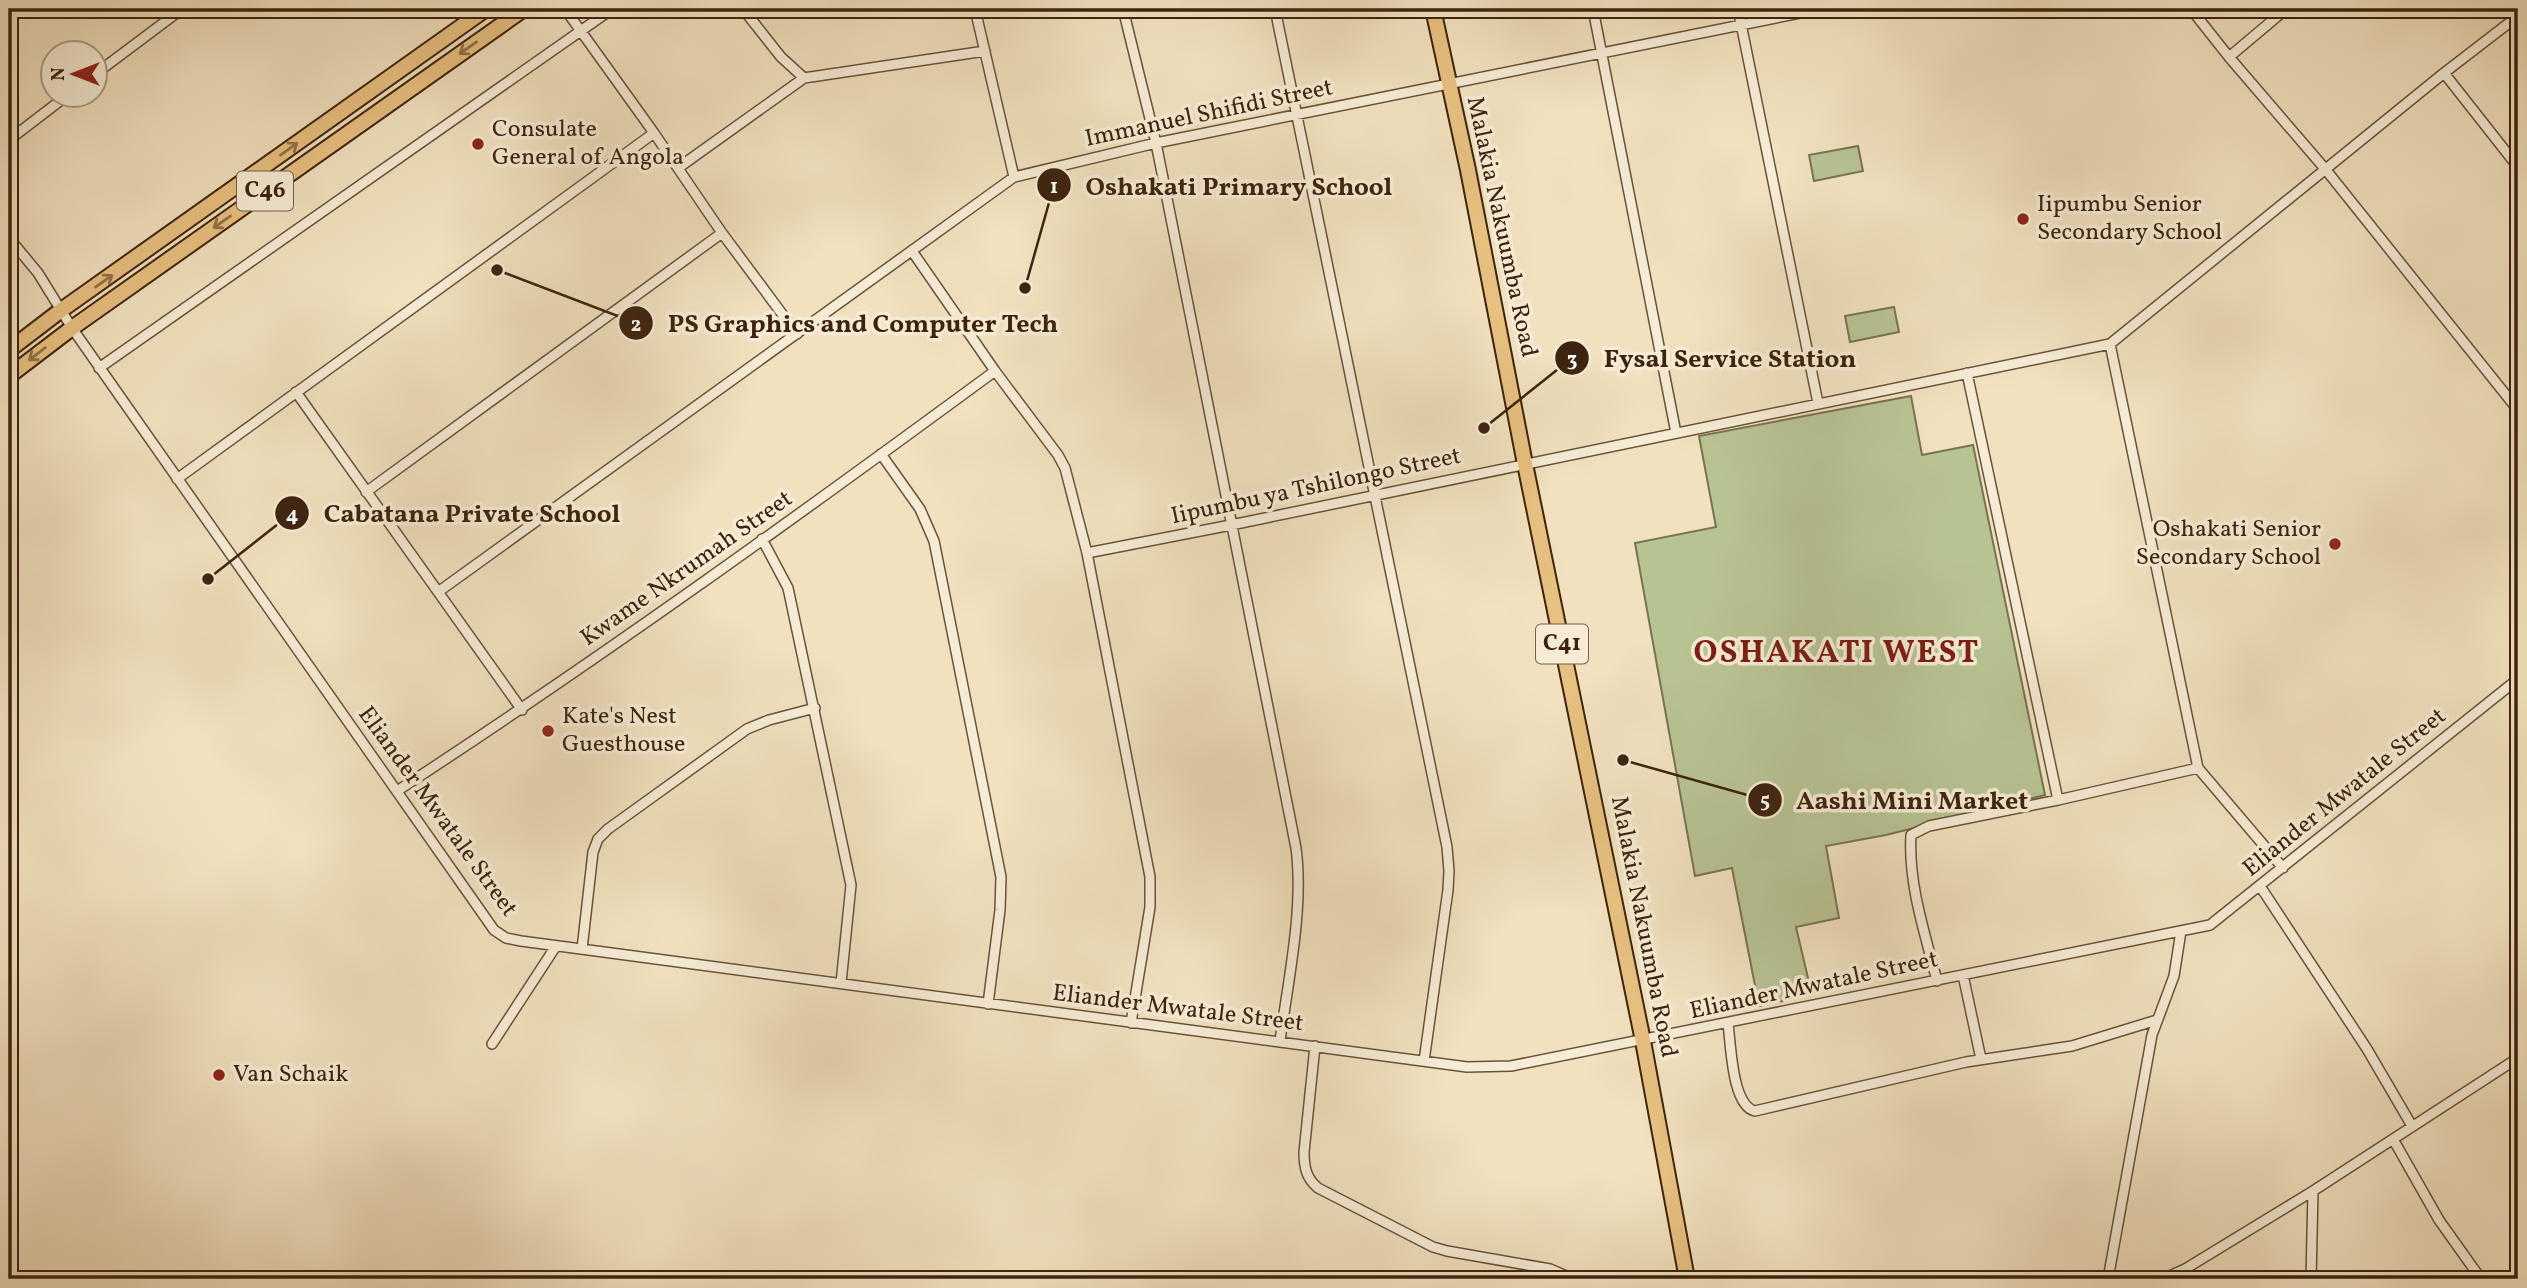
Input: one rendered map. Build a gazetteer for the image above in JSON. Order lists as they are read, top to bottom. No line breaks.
{"streets":{"main road":["C46","Malakia Nakuumba Road","C41"],"street":["Immanuel Shifidi Street","Iipumbu ya Tshilongo Street","Kwame Nkrumah Street","Eliander Mwatale Street"]},"crossings":[["Immanuel Shifidi Street","Malakia Nakuumba Road"],["C46","Eliander Mwatale Street"],["Malakia Nakuumba Road","Iipumbu ya Tshilongo Street"],["Malakia Nakuumba Road","Eliander Mwatale Street"],["Kwame Nkrumah Street","Eliander Mwatale Street"]],"districts":["OSHAKATI WEST"],"places":["Consulate General of Angola","Iipumbu Senior Secondary School","PS Graphics and Computer Tech","Oshakati Primary School","Fysal Service Station","Oshakati Senior Secondary School","Cabatana Private School","Kate's Nest Guesthouse","Aashi Mini Market","Van Schaik"],"north":"left"}
